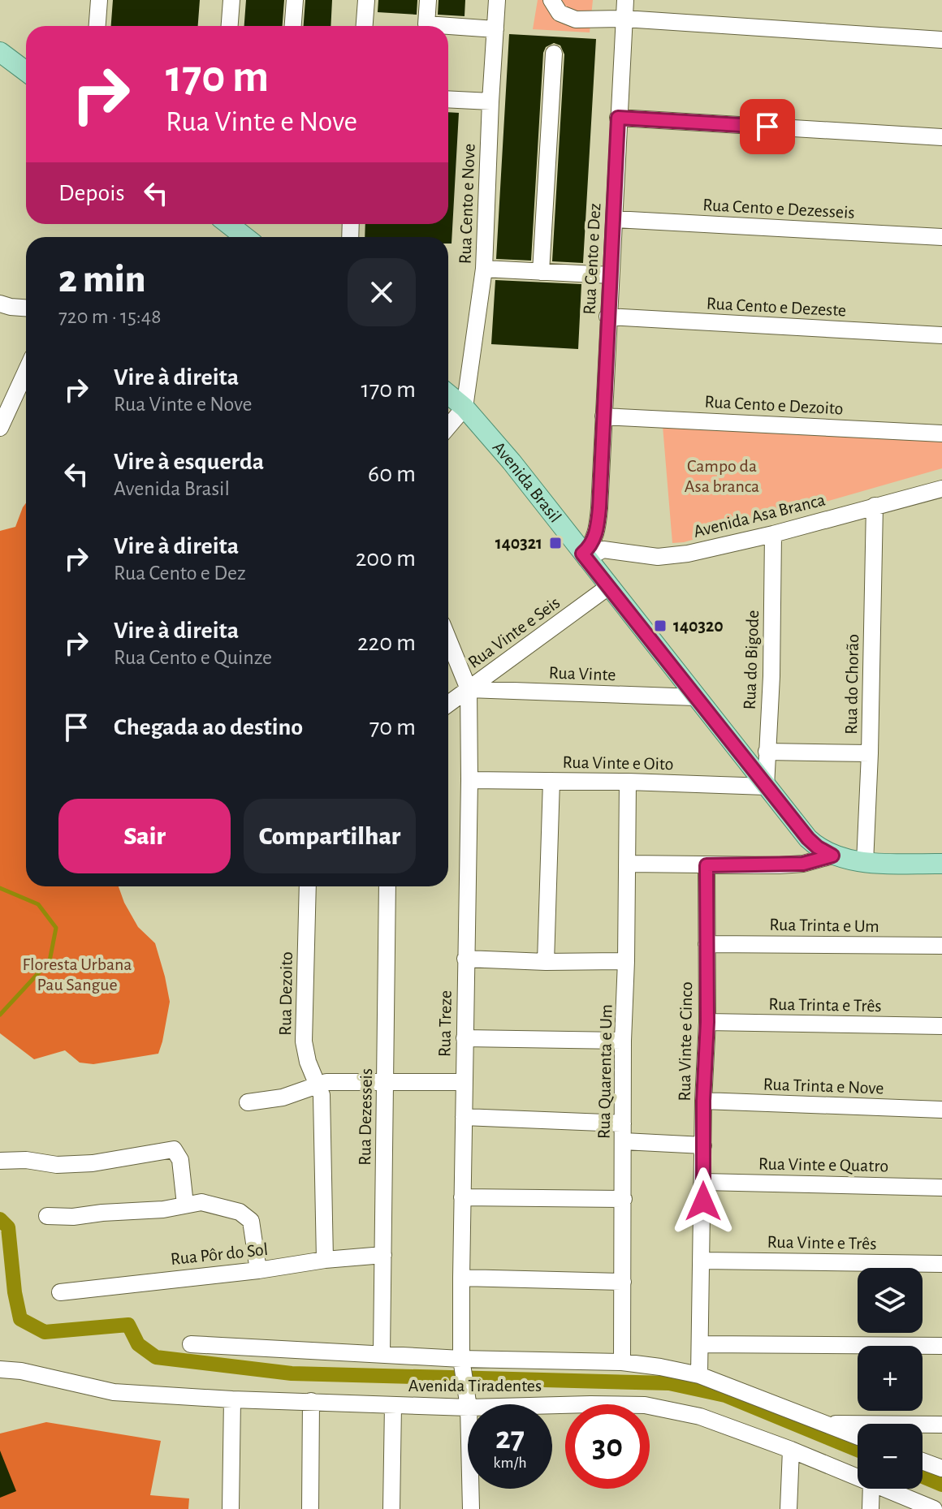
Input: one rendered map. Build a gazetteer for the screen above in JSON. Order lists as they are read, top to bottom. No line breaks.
{"streets":{"main road":["Avenida Brasil"],"street":["Rua Cento e Nove","Rua Cento e Dezesseis","Rua Cento e Dez","Rua Cento e Dezeste","Rua Cento e Dezoito","Avenida Asa Branca","Rua Vinte e Seis","Rua do Bigode","Rua Vinte","Rua do Chorão","Rua Vinte e Oito","Rua Trinta e Um","Rua Dezoito","Rua Trinta e Três","Rua Treze","Rua Vinte e Cinco","Rua Quarenta e Um","Rua Trinta e Nove","Rua Dezesseis","Rua Vinte e Quatro","Rua Vinte e Três","Rua Pôr do Sol","Avenida Tiradentes"]},"crossings":[["Rua Cento e Nove","Avenida Brasil"],["Rua Cento e Dezesseis","Rua Cento e Dez"],["Rua Cento e Dez","Rua Cento e Dezeste"],["Rua Cento e Dez","Rua Cento e Dezoito"],["Rua Cento e Dez","Avenida Brasil"],["Rua Cento e Dez","Avenida Asa Branca"],["Avenida Brasil","Avenida Asa Branca"],["Avenida Brasil","Rua Vinte e Seis"],["Avenida Brasil","Rua do Bigode"],["Avenida Brasil","Rua Vinte"],["Avenida Brasil","Rua do Chorão"],["Avenida Brasil","Rua Vinte e Oito"],["Avenida Asa Branca","Rua do Bigode"],["Avenida Asa Branca","Rua do Chorão"],["Rua Vinte e Seis","Rua Vinte"],["Rua Vinte e Seis","Rua Treze"],["Rua do Bigode","Rua Vinte e Oito"],["Rua Vinte","Rua Treze"],["Rua Vinte e Oito","Rua Treze"],["Rua Vinte e Oito","Rua Quarenta e Um"],["Rua Trinta e Um","Rua Vinte e Cinco"],["Rua Dezoito","Rua Pôr do Sol"],["Rua Trinta e Três","Rua Vinte e Cinco"],["Rua Treze","Avenida Tiradentes"],["Rua Vinte e Cinco","Rua Trinta e Nove"],["Rua Vinte e Cinco","Rua Vinte e Quatro"],["Rua Vinte e Cinco","Rua Vinte e Três"],["Rua Vinte e Cinco","Avenida Tiradentes"],["Rua Quarenta e Um","Avenida Tiradentes"],["Rua Dezesseis","Rua Pôr do Sol"],["Rua Dezesseis","Avenida Tiradentes"]],"parks":["Campo da Asa branca","Floresta Urbana Pau Sangue"],"places":{"transit":["140321","140320"]},"page":{"turn":["170 m","Rua Vinte e Nove"],"then":"Depois","heading":["2 min","720 m · 15:48"],"list":[{"name":"Vire à direita","note":"Rua Vinte e Nove","value":"170 m"},{"name":"Vire à esquerda","note":"Avenida Brasil","value":"60 m"},{"name":"Vire à direita","note":"Rua Cento e Dez","value":"200 m"},{"name":"Vire à direita","note":"Rua Cento e Quinze","value":"220 m"},{"name":"Chegada ao destino","value":"70 m"}],"buttons":["Sair","Compartilhar"],"map_buttons":["+","−"],"speed":"27 km/h","limit":"30"}}
